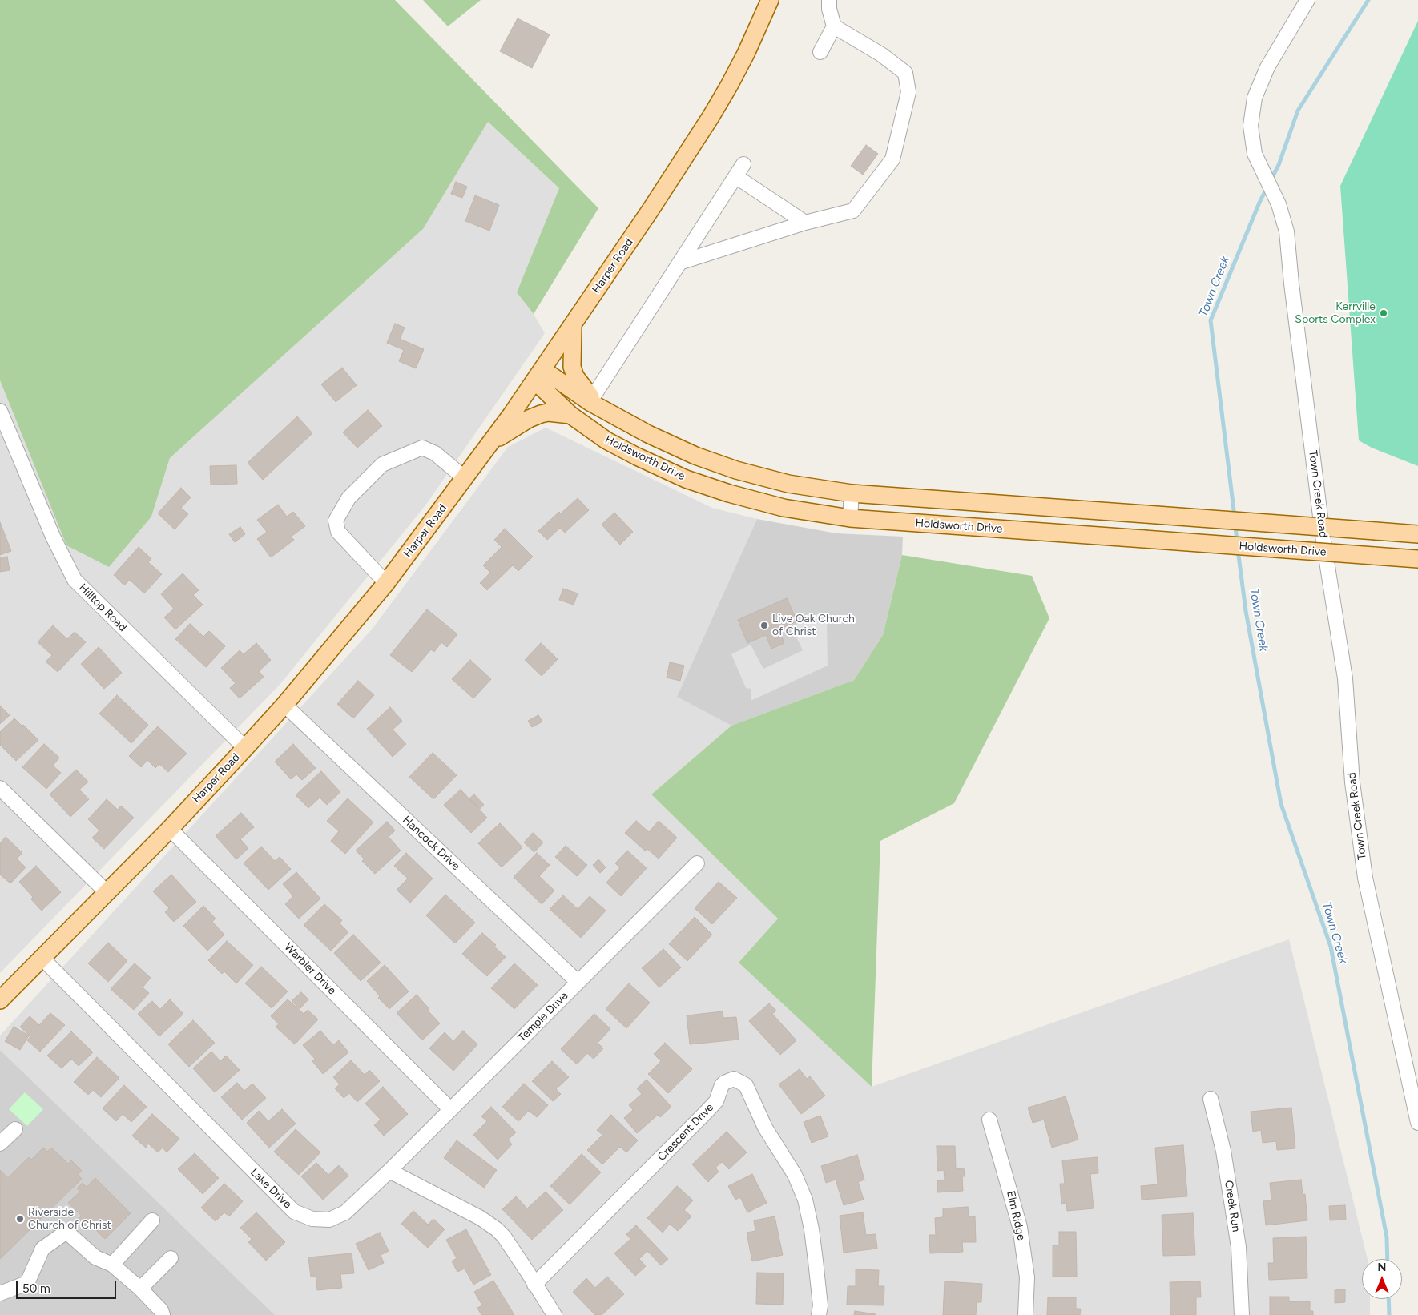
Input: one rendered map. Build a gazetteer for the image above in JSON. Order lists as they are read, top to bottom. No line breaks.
{"streets":{"main road":["Harper Road","Holdsworth Drive"],"street":["Town Creek Road","Hilltop Road","Hancock Drive","Warbler Drive","Temple Drive","Crescent Drive","Lake Drive","Creek Run","Elm Ridge"]},"crossings":[["Harper Road","Holdsworth Drive"],["Harper Road","Hilltop Road"],["Harper Road","Hancock Drive"],["Harper Road","Warbler Drive"],["Harper Road","Lake Drive"],["Hancock Drive","Temple Drive"],["Warbler Drive","Temple Drive"],["Temple Drive","Lake Drive"]],"water":["Town Creek"],"places":["Kerrville Sports Complex","Live Oak Church of Christ","Riverside Church of Christ"],"scale_bar":"50 m","north":"top"}
